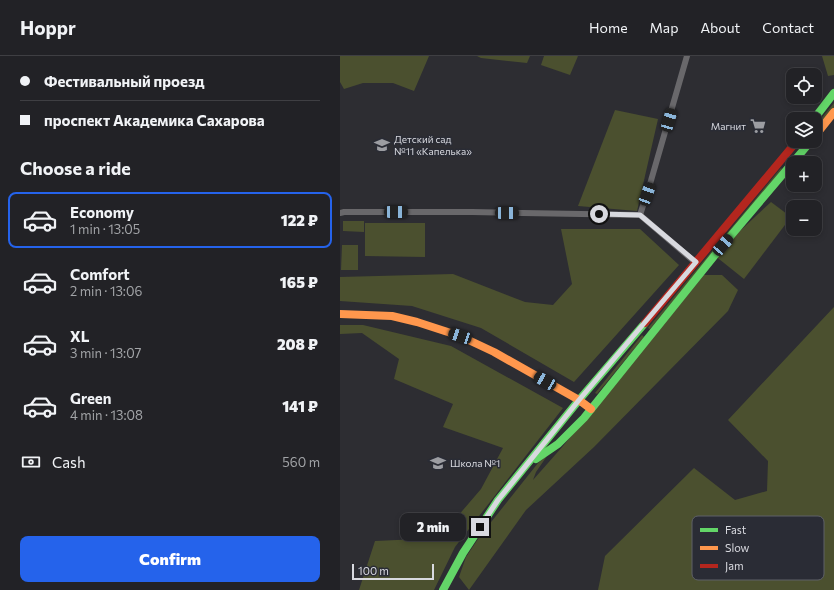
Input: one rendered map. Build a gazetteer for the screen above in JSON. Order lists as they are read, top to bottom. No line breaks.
{"places":{"supermarket":["Магнит"],"school or university":["Детский сад №11 «Капелька»","Школа №1"]},"legend":["Fast","Slow","Jam"],"scale_bar":"100 m","page":{"header":"Hoppr","nav":["Home","Map","About","Contact"],"banner":["Фестивальный проезд","проспект Академика Сахарова"],"map_buttons":["+","−"],"heading":"Choose a ride","list":[{"name":"Economy","note":"1 min · 13:05","value":"122 ₽"},{"name":"Comfort","note":"2 min · 13:06","value":"165 ₽"},{"name":"XL","note":"3 min · 13:07","value":"208 ₽"},{"name":"Green","note":"4 min · 13:08","value":"141 ₽"}],"pay":["Cash","560 m"],"bubble":"2 min","buttons":"Confirm","scale":"100 m"}}
